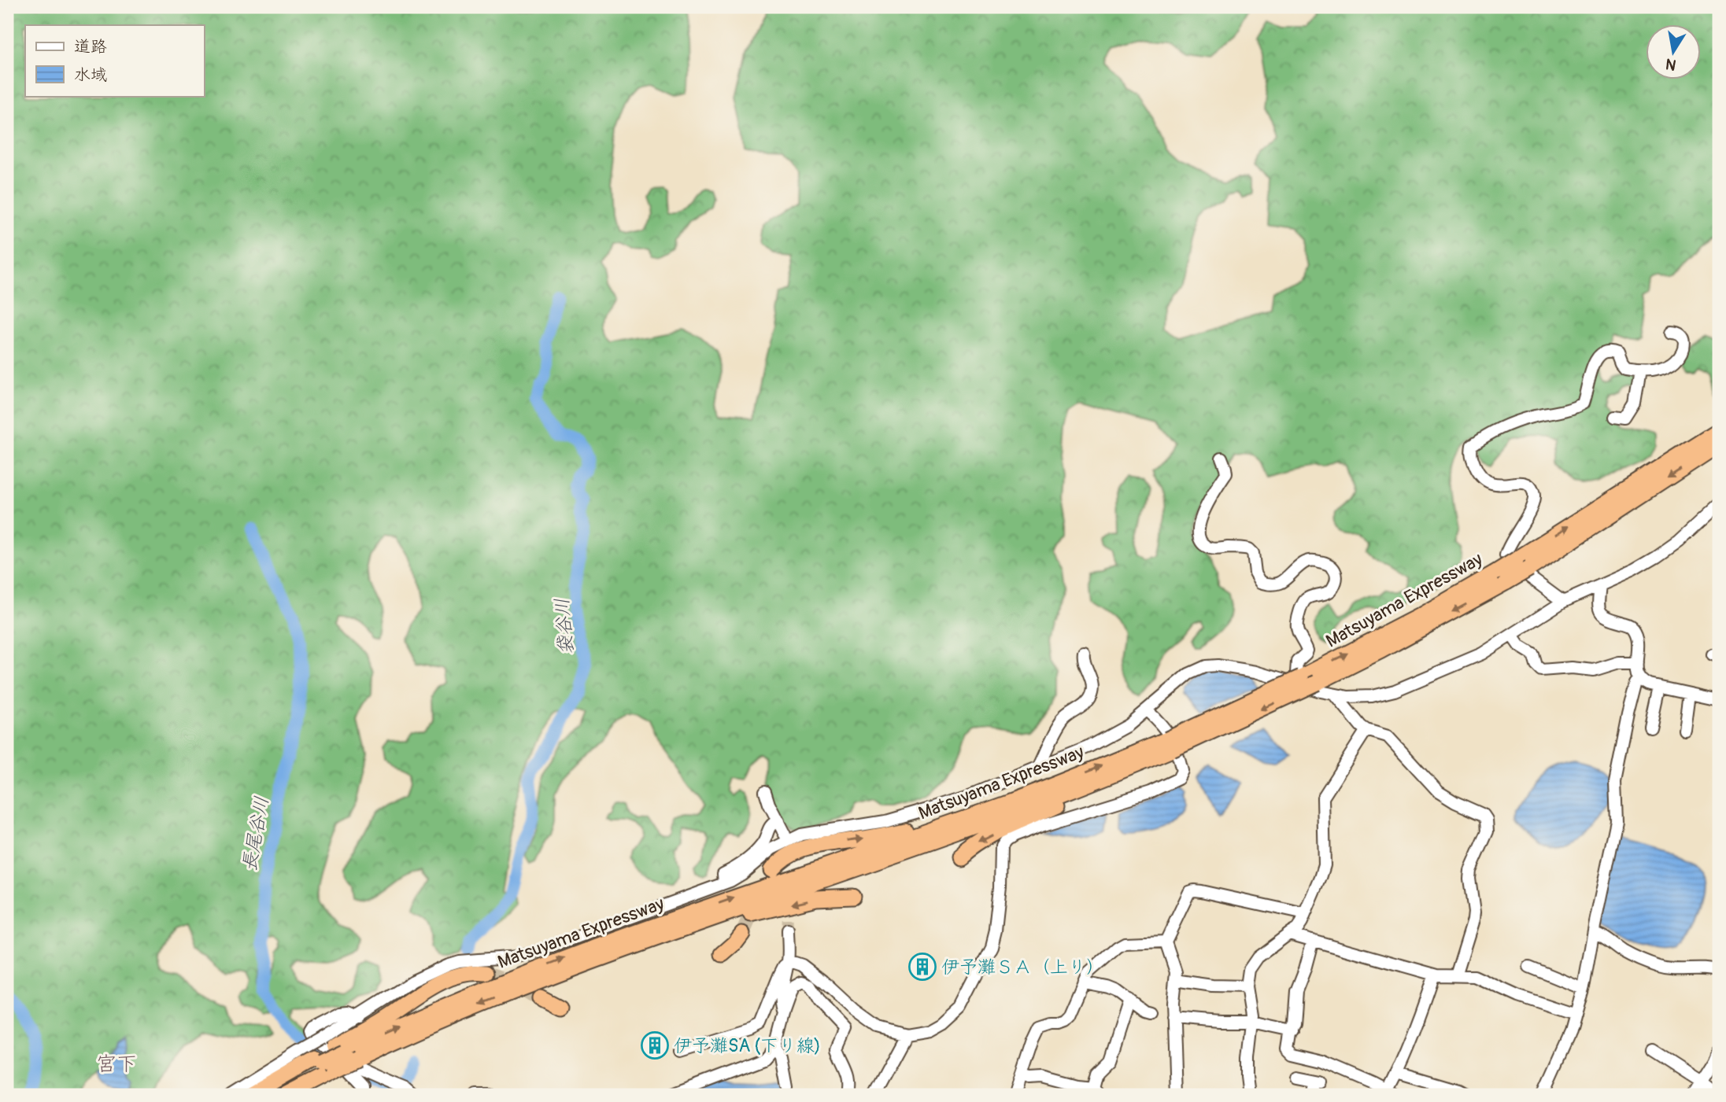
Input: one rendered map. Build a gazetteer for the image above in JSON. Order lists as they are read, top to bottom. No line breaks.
{"streets":{"highway":["Matsuyama Expressway"]},"districts":["宮下"],"water":["袋谷川","長尾谷川"],"places":{"building":["伊予灘ＳＡ（上り）","伊予灘SA (下り線)"]},"legend":["道路","水域"],"north":"bottom"}
